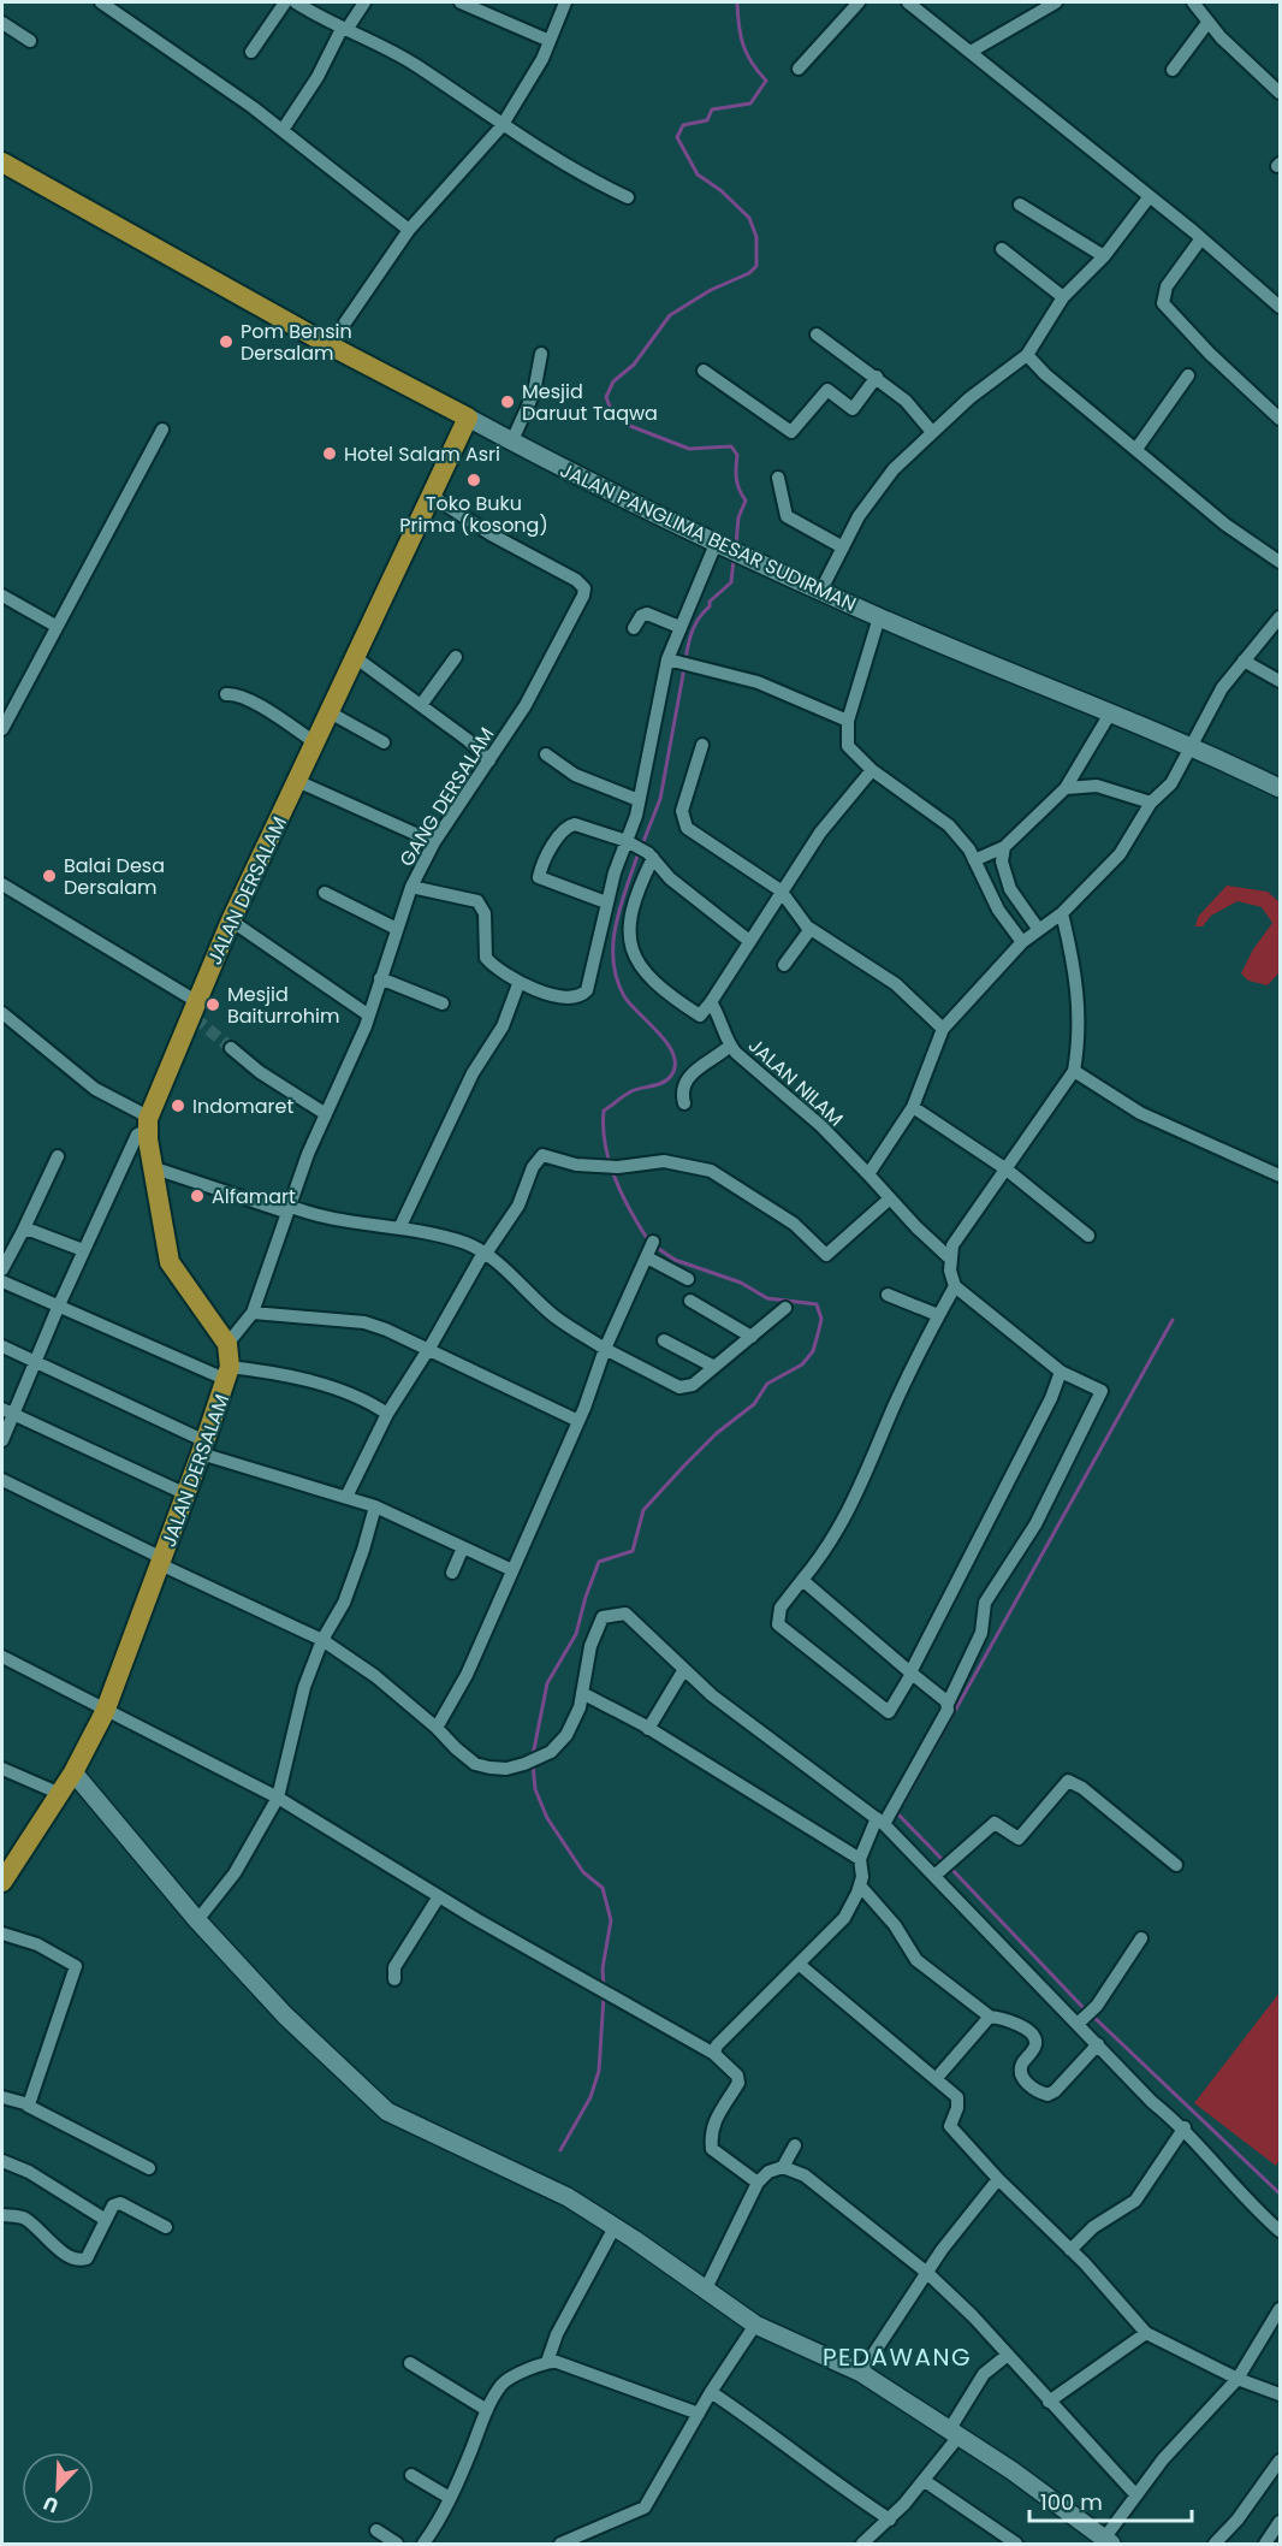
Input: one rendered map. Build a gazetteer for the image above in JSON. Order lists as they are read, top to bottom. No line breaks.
{"streets":{"main road":["JALAN PANGLIMA BESAR SUDIRMAN","JALAN DERSALAM"],"street":["GANG DERSALAM","JALAN NILAM"]},"crossings":[["JALAN PANGLIMA BESAR SUDIRMAN","JALAN DERSALAM"],["GANG DERSALAM","JALAN DERSALAM"]],"districts":["PEDAWANG"],"places":["Pom Bensin Dersalam","Mesjid Daruut Taqwa","Hotel Salam Asri","Toko Buku Prima (kosong)","Balai Desa Dersalam","Mesjid Baiturrohim","Indomaret","Alfamart"],"scale_bar":"100 m","north":"bottom left"}
